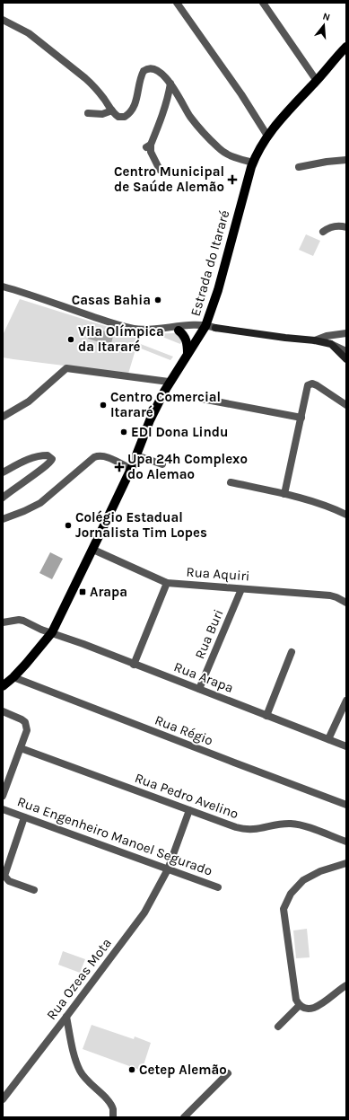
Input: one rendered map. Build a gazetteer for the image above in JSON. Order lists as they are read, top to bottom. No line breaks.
{"streets":{"main road":["Estrada do Itararé"],"street":["Rua Aquiri","Rua Buri","Rua Arapa","Rua Régio","Rua Pedro Avelino","Rua Engenheiro Manoel Segurado","Rua Ozeas Mota"]},"crossings":[["Estrada do Itararé","Rua Aquiri"],["Estrada do Itararé","Rua Arapa"],["Estrada do Itararé","Rua Régio"],["Rua Aquiri","Rua Buri"],["Rua Buri","Rua Arapa"],["Rua Pedro Avelino","Rua Ozeas Mota"],["Rua Engenheiro Manoel Segurado","Rua Ozeas Mota"]],"places":{"health":["Centro Municipal de Saúde Alemão","Upa 24h Complexo do Alemao"],"other":["Casas Bahia","Vila Olímpica da Itararé","Centro Comercial Itararé","EDI Dona Lindu","Colégio Estadual Jornalista Tim Lopes","Cetep Alemão"],"transit":["Arapa"]},"north":"top"}
